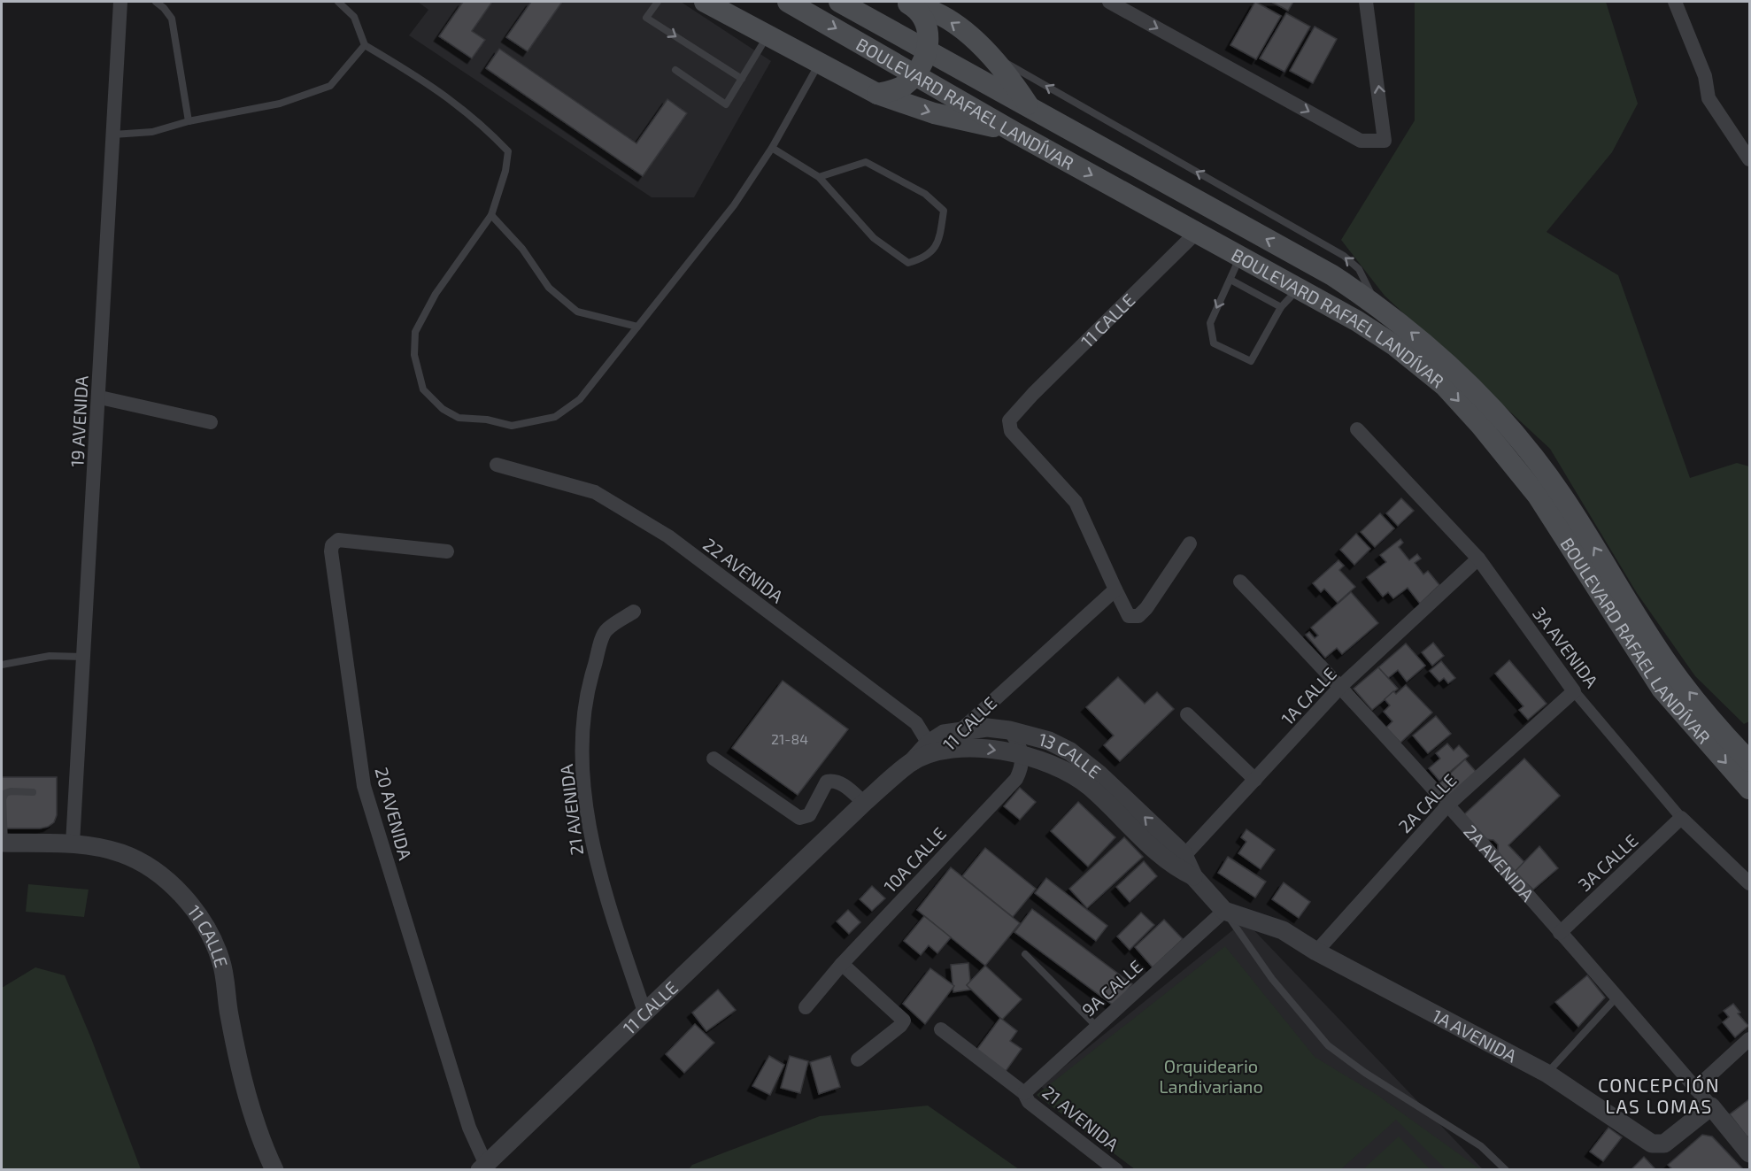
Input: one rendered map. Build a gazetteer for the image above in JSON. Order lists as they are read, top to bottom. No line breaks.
{"streets":{"main road":["BOULEVARD RAFAEL LANDÍVAR"],"street":["11 CALLE","19 AVENIDA","22 AVENIDA","3A AVENIDA","1A CALLE","13 CALLE","2A CALLE","21 AVENIDA","20 AVENIDA","10A CALLE","3A CALLE","2A AVENIDA","9A CALLE","1A AVENIDA"]},"crossings":[["BOULEVARD RAFAEL LANDÍVAR","11 CALLE"],["11 CALLE","19 AVENIDA"],["11 CALLE","22 AVENIDA"],["11 CALLE","13 CALLE"],["11 CALLE","21 AVENIDA"],["11 CALLE","20 AVENIDA"],["22 AVENIDA","13 CALLE"],["3A AVENIDA","1A CALLE"],["3A AVENIDA","2A CALLE"],["3A AVENIDA","3A CALLE"],["1A CALLE","13 CALLE"],["1A CALLE","2A AVENIDA"],["13 CALLE","10A CALLE"],["13 CALLE","9A CALLE"],["13 CALLE","1A AVENIDA"],["2A CALLE","2A AVENIDA"],["2A CALLE","1A AVENIDA"],["21 AVENIDA","9A CALLE"],["3A CALLE","2A AVENIDA"],["2A AVENIDA","1A AVENIDA"],["9A CALLE","1A AVENIDA"]],"districts":["CONCEPCIÓN LAS LOMAS"],"parks":["Orquideario Landivariano"],"house_numbers":["21-84"]}
